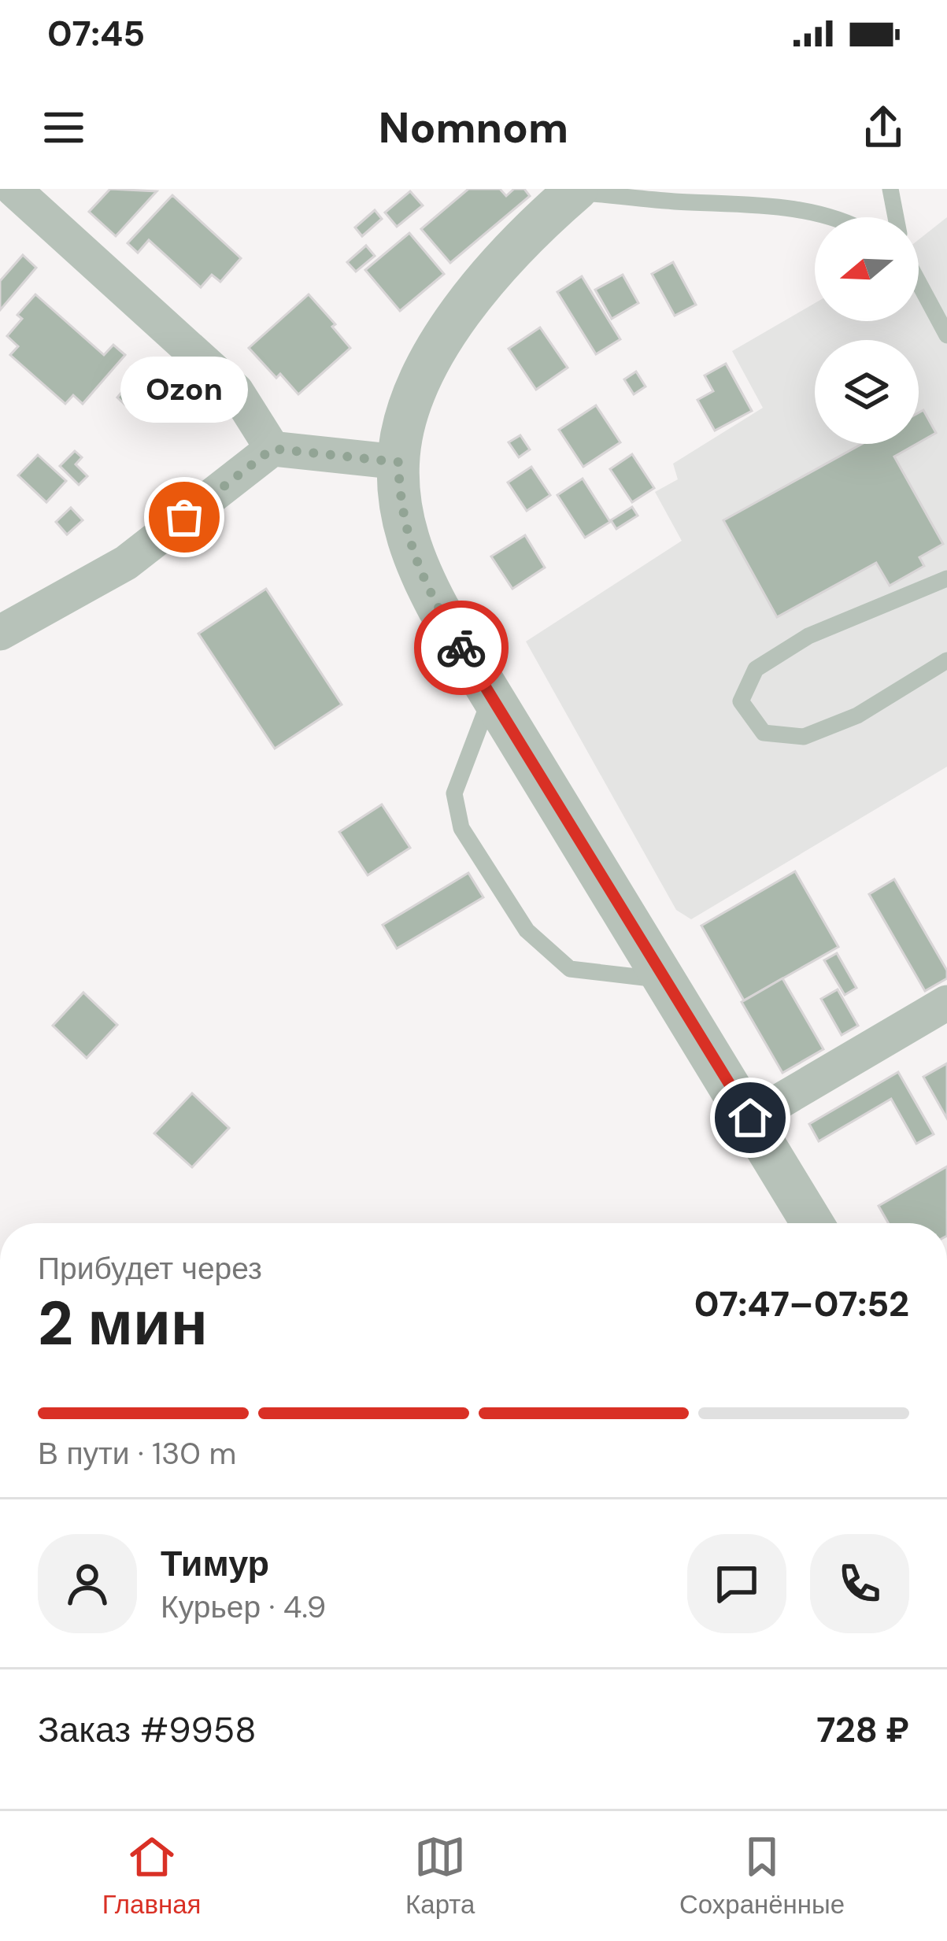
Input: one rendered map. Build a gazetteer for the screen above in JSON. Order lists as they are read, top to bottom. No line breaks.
{"places":["Ozon"],"north":"left","page":{"status":"07:45","header":"Nomnom","bubble":"Ozon","heading":["2 мин","Прибудет через","07:47–07:52"],"panel":["Тимур","Курьер · 4.9","Заказ #9958","728 ₽"],"bar":"В пути · 130 m","tabs":["Главная","Карта","Сохранённые"]}}
